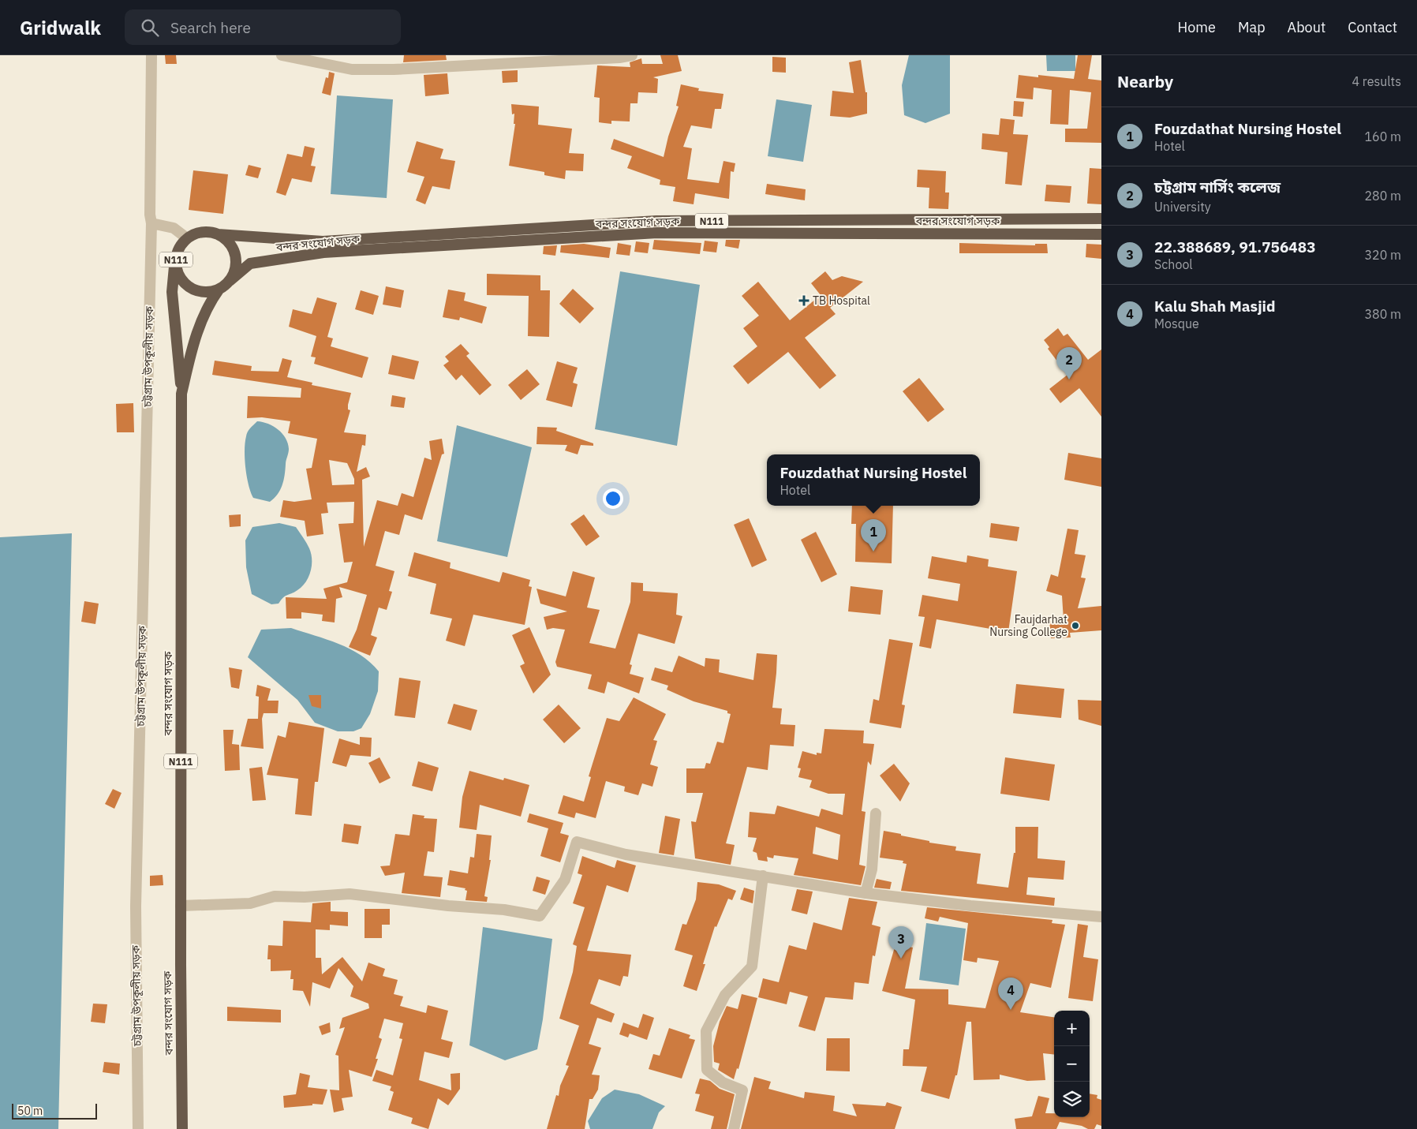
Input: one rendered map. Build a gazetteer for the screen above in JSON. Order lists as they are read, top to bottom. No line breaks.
{"streets":{"highway":["N111","বন্দর সংযোগ সড়ক"],"street":["চট্টগ্রাম উপকূলীয় সড়ক"]},"crossings":[["N111","বন্দর সংযোগ সড়ক"]],"places":{"health":["TB Hospital"],"other":["Faujdarhat Nursing College"]},"scale_bar":"50 m","page":{"header":"Gridwalk","search":"Search here","nav":["Home","Map","About","Contact"],"heading":["Nearby","4 results"],"list":[{"mark":"1","name":"Fouzdathat Nursing Hostel","note":"Hotel","value":"160 m"},{"mark":"2","name":"চট্টগ্রাম নার্সিং কলেজ","note":"University","value":"280 m"},{"mark":"3","name":"22.388689, 91.756483","note":"School","value":"320 m"},{"mark":"4","name":"Kalu Shah Masjid","note":"Mosque","value":"380 m"}],"pins":["2","1","3","4"],"popup":["Fouzdathat Nursing Hostel","Hotel"],"map_buttons":["+","−"],"scale":"50 m"}}
